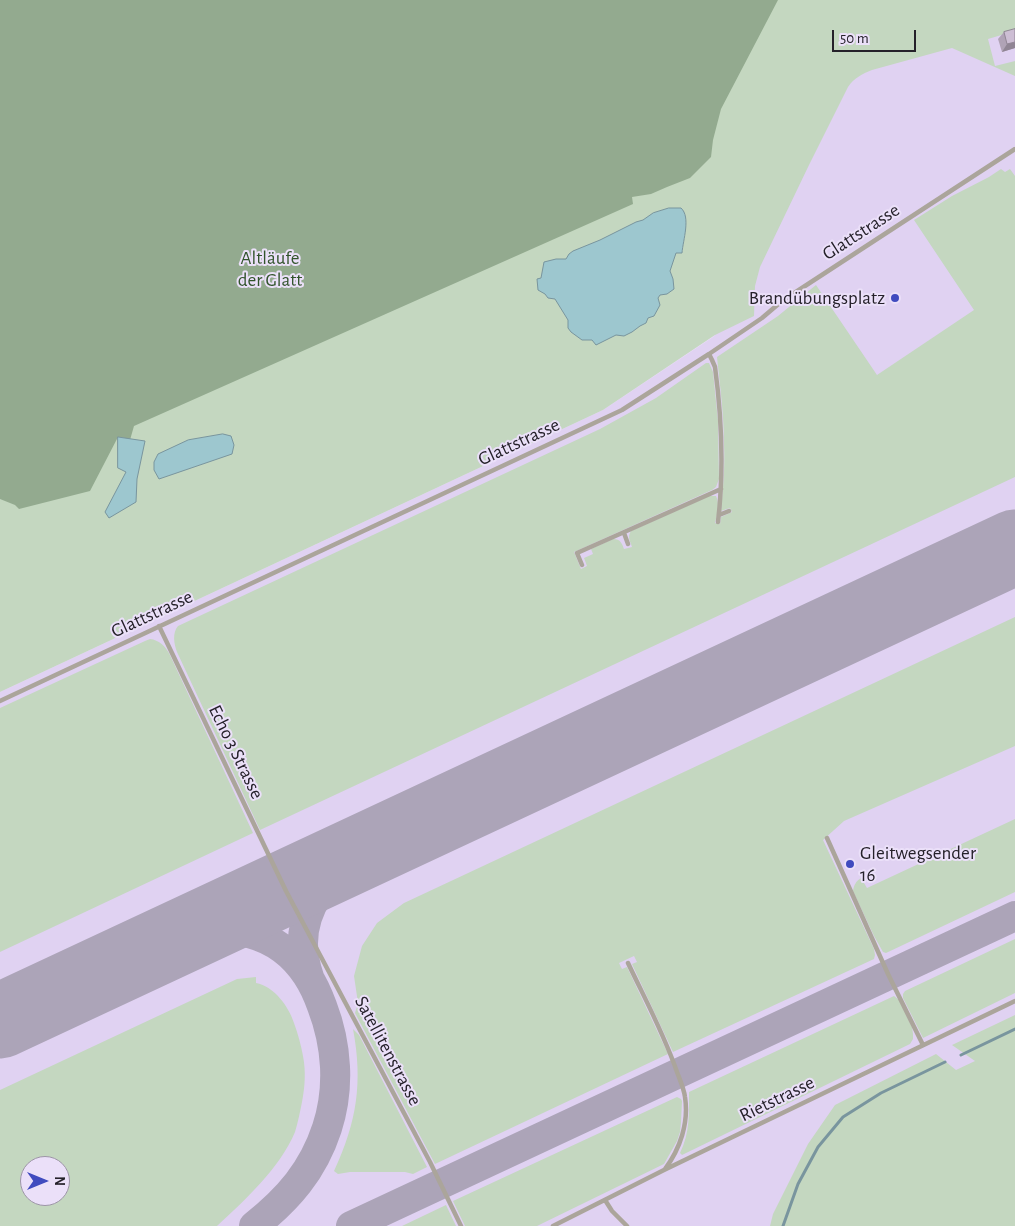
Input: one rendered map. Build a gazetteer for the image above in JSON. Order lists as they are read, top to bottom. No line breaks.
{"streets":{"lane":["Glattstrasse","Echo 3 Strasse","Satellitenstrasse","Rietstrasse"]},"crossings":[["Glattstrasse","Echo 3 Strasse"],["Echo 3 Strasse","Satellitenstrasse"]],"parks":["Altläufe der Glatt"],"places":["Brandübungsplatz","Gleitwegsender 16"],"scale_bar":"50 m","north":"right"}
